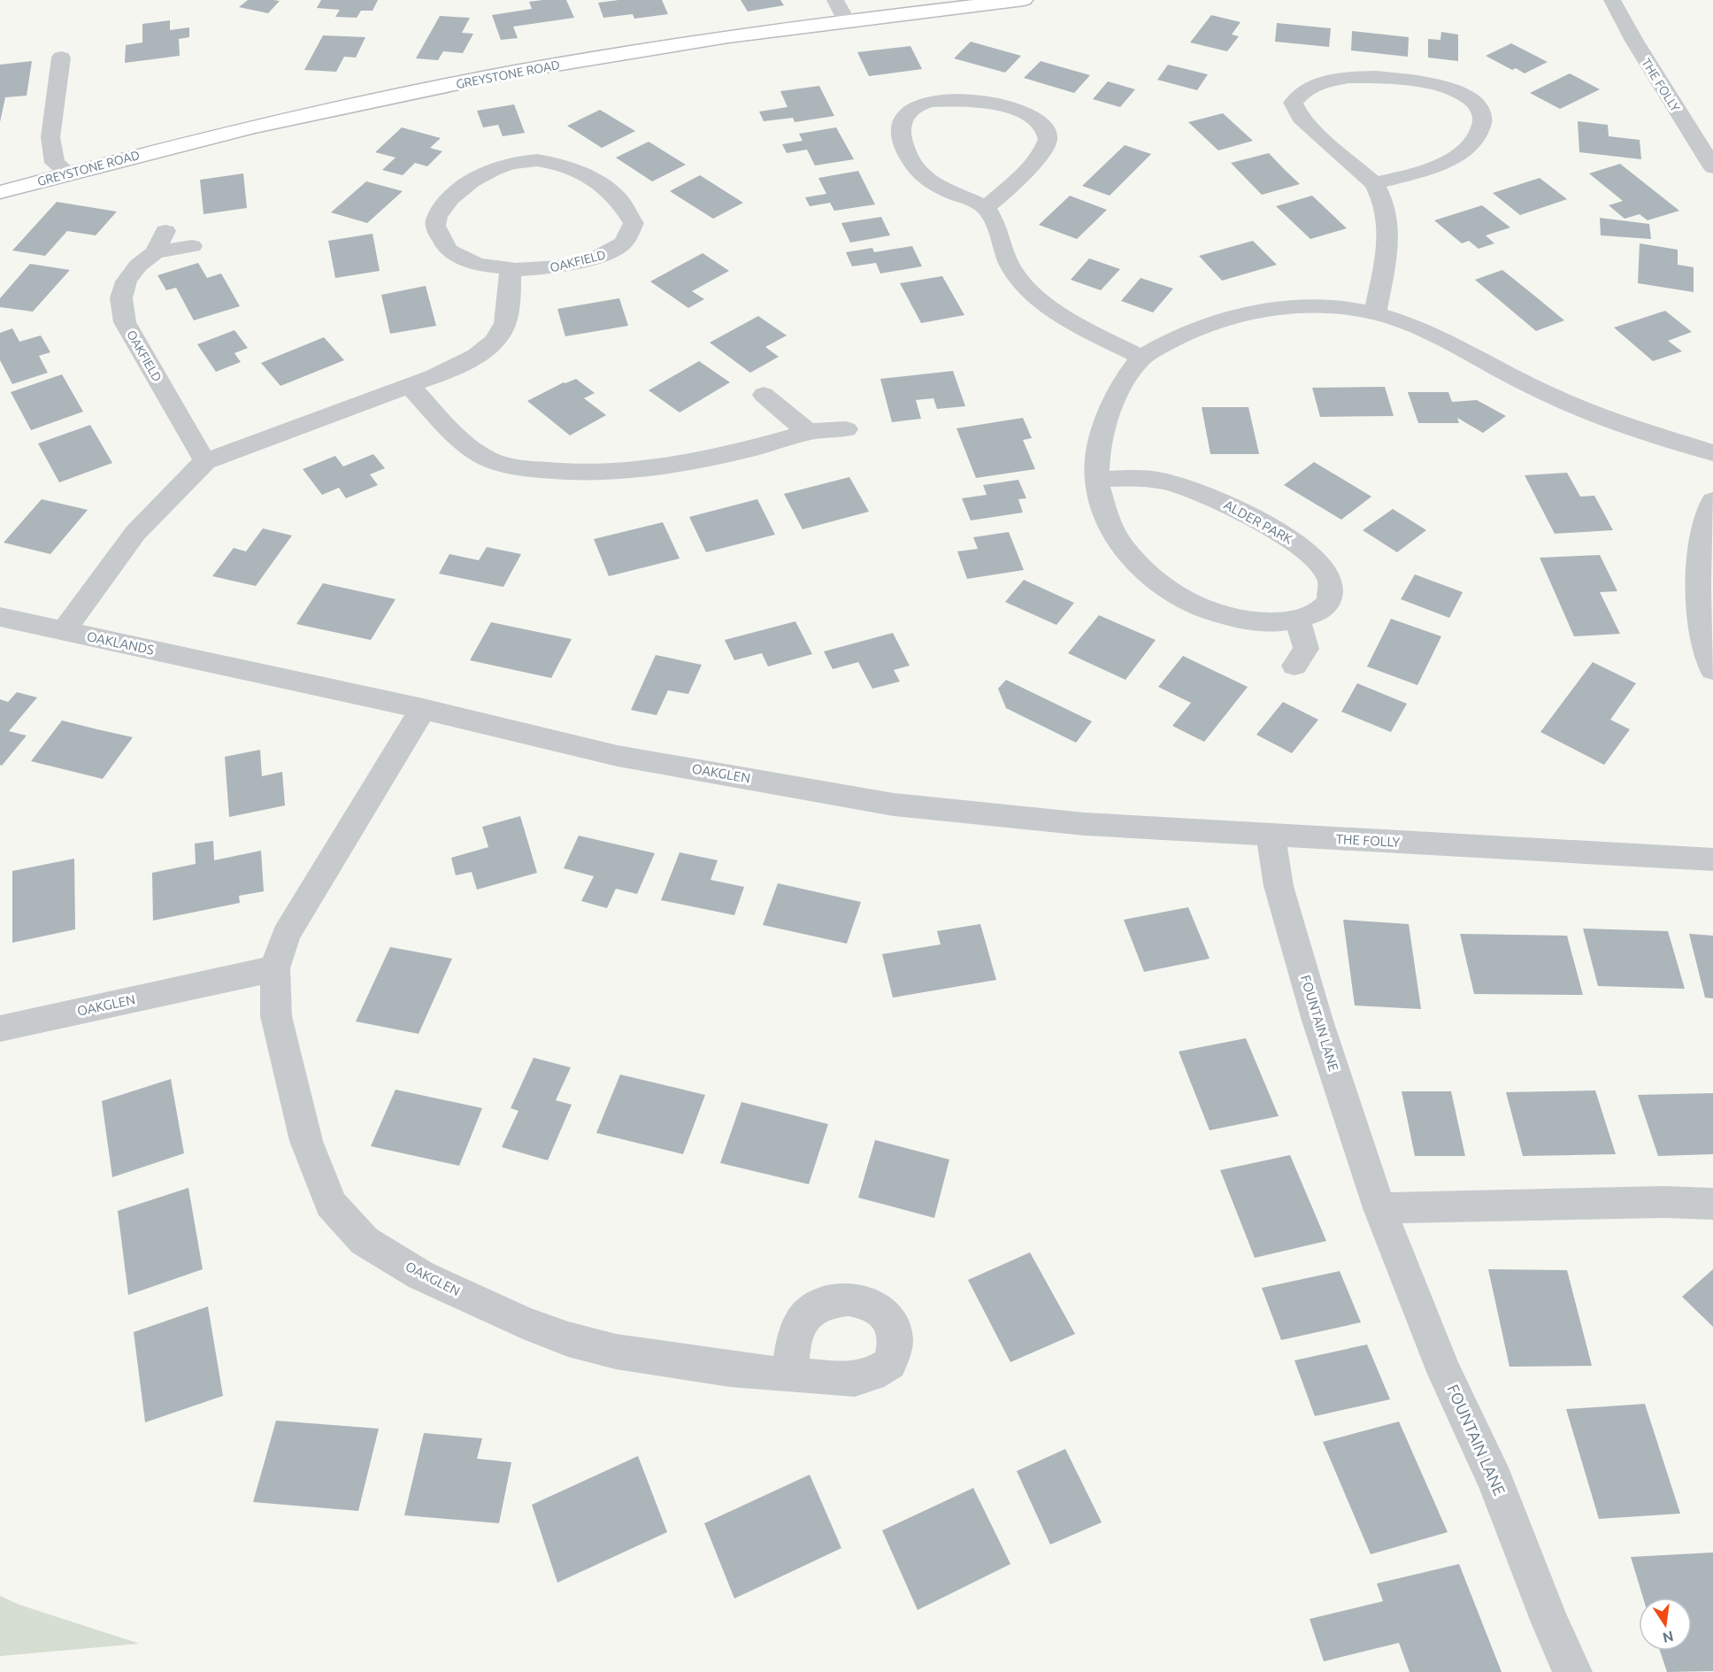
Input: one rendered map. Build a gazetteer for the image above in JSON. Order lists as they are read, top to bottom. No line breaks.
{"streets":{"main road":["GREYSTONE ROAD"],"street":["THE FOLLY","OAKFIELD","ALDER PARK","OAKLANDS","OAKGLEN","FOUNTAIN LANE"]},"crossings":[["THE FOLLY","OAKGLEN"],["THE FOLLY","FOUNTAIN LANE"],["OAKLANDS","OAKGLEN"]],"north":"bottom"}
